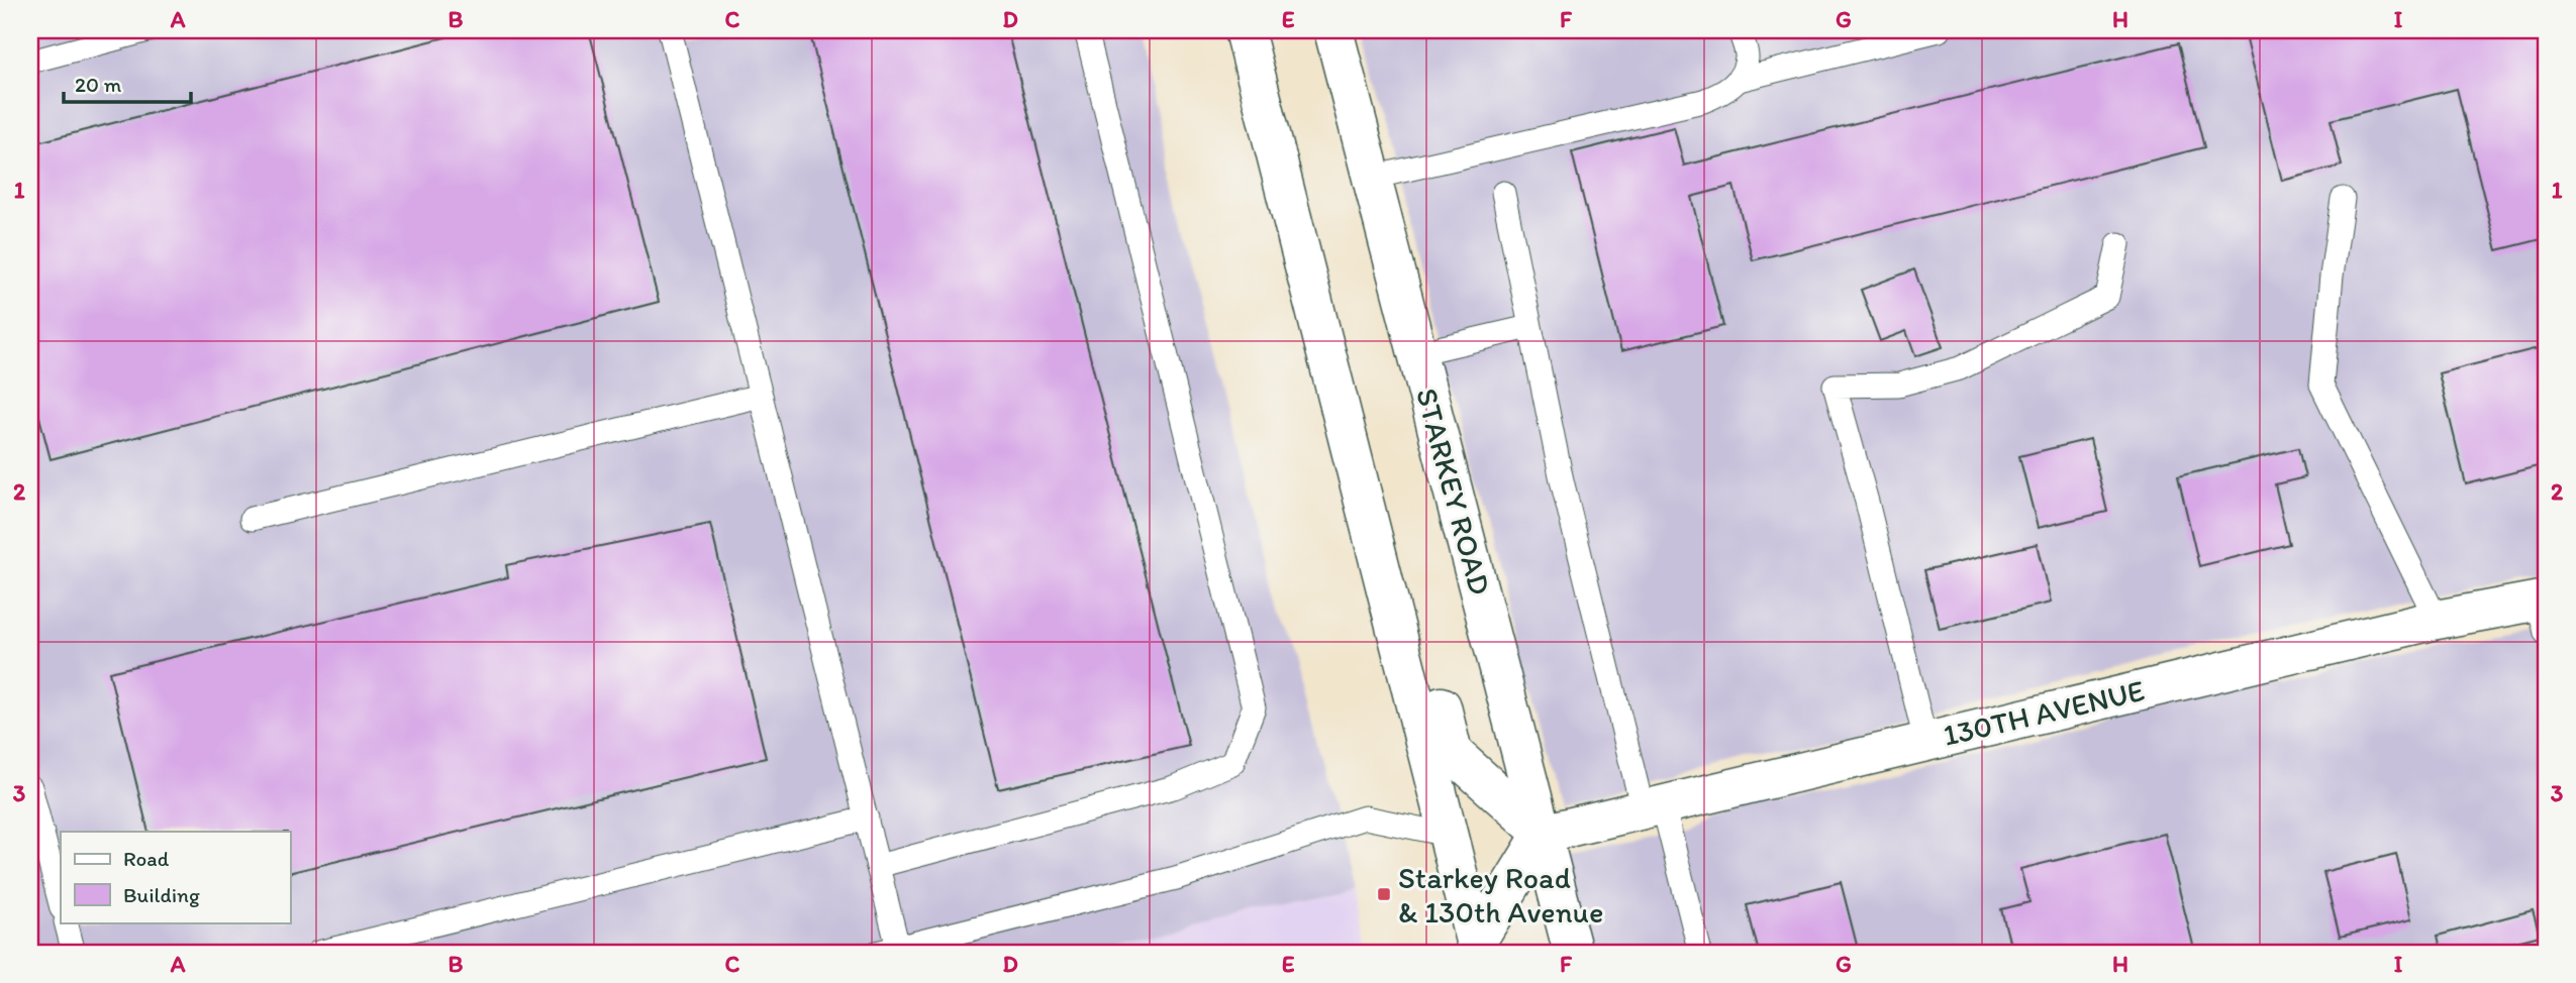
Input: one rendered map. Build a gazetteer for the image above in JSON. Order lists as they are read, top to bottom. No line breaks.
{"streets":{"main road":["STARKEY ROAD","130TH AVENUE"]},"crossings":[["STARKEY ROAD","130TH AVENUE"]],"places":{"transit":["Starkey Road & 130th Avenue"]},"legend":["Road","Building"],"scale_bar":"20 m","grid":{"columns":["A","B","C","D","E","F","G","H","I"],"rows":["1","2","3"]}}
